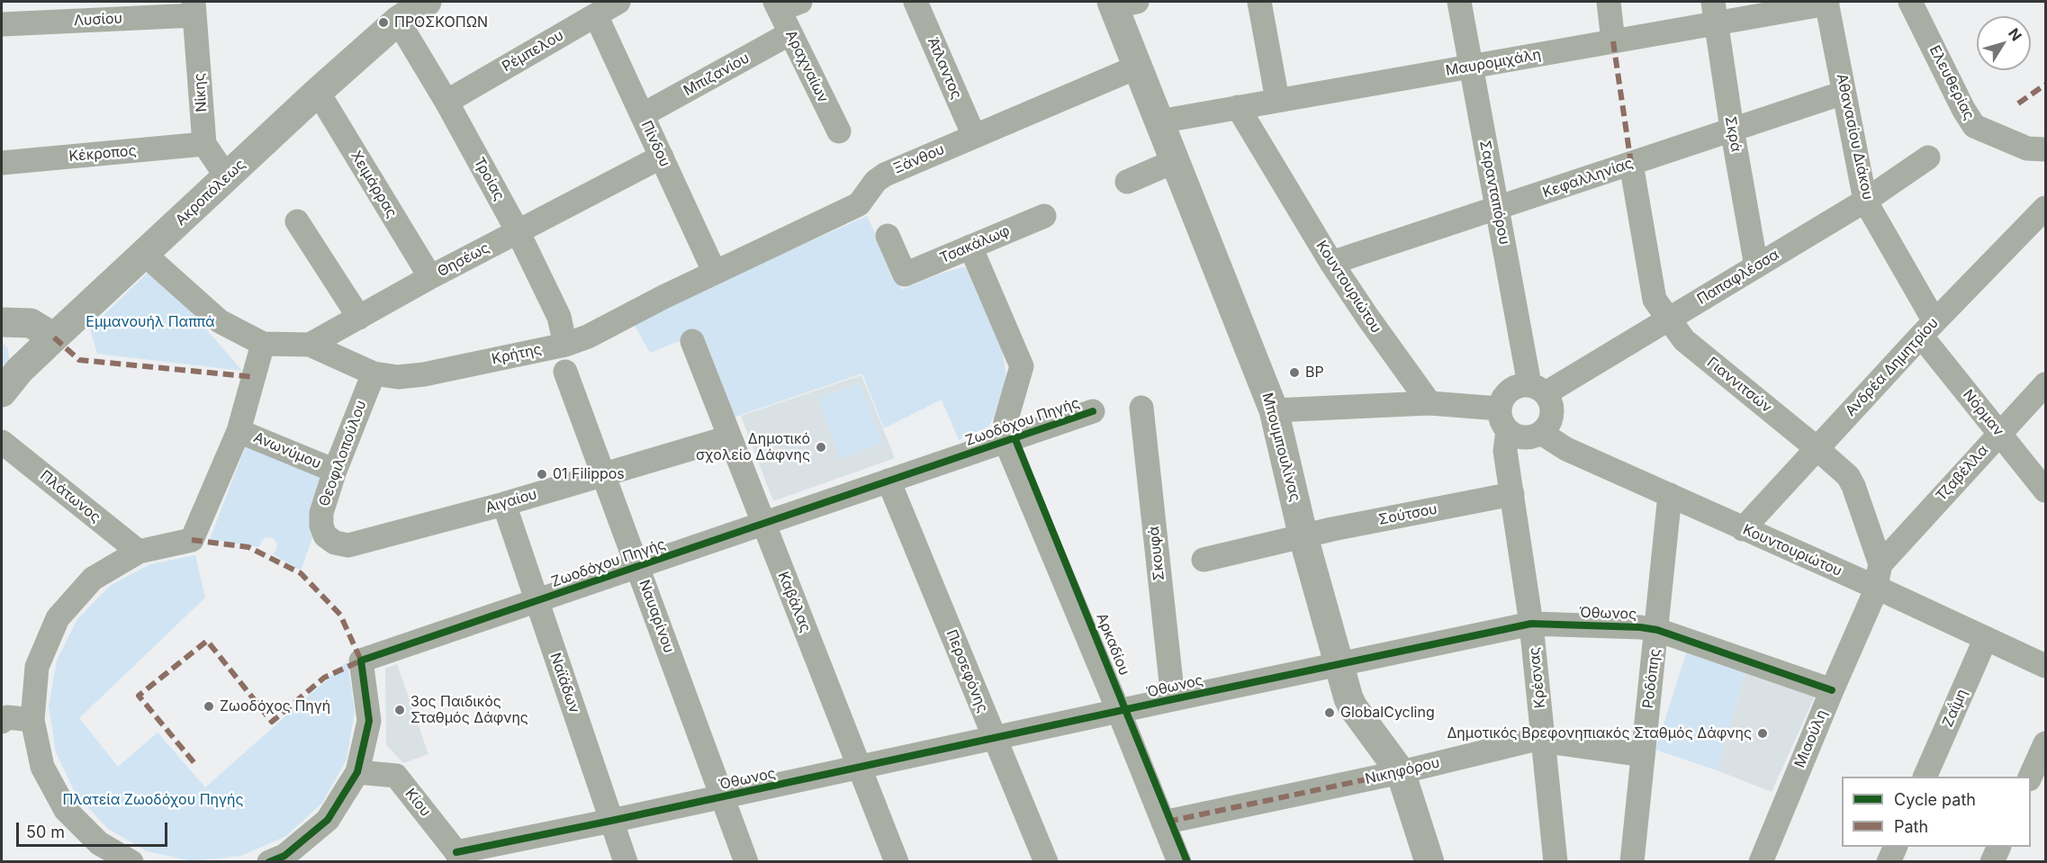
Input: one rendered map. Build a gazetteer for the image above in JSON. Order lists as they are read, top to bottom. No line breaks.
{"streets":{"street":["Λυσίου","Ρέμπελου","Μαυρομιχάλη","Αραχναίων","Άτλαντος","Μπιζανίου","Ελευθερίας","Νίκης","Σκρά","Αθανασίου Διάκου","Πίνδου","Κέκροπος","Ξάνθου","Κεφαλληνίας","Τροίας","Χειμάρρας","Ακροπόλεως","Σαρανταπόρου","Τσακάλωφ","Θησέως","Παπαφλέσσα","Κουντουριώτου","Κρήτης","Ανδρέα Δημητρίου","Γιαννιτσών","Νόρμαν","Ζωοδόχου Πηγής","Μπουμπουλίνας","Ανωνύμου","Θεοφιλοπούλου","Τζαβέλλα","Πλάτωνος","Αιγαίου","Σούτσου","Σκουφά","Καβάλας","Όθωνος","Ναυαρίνου","Αρκαδίου","Περσεφόνης","Κρέσνας","Ροδόπης","Ναϊάδων","Ζαΐμη","Μιαούλη","Νικηφόρου","Κίου"]},"crossings":[["Λυσίου","Νίκης"],["Ρέμπελου","Πίνδου"],["Ρέμπελου","Τροίας"],["Μαυρομιχάλη","Σκρά"],["Μαυρομιχάλη","Αθανασίου Διάκου"],["Μαυρομιχάλη","Σαρανταπόρου"],["Μαυρομιχάλη","Κουντουριώτου"],["Μαυρομιχάλη","Μπουμπουλίνας"],["Αραχναίων","Μπιζανίου"],["Άτλαντος","Ξάνθου"],["Μπιζανίου","Πίνδου"],["Νίκης","Κέκροπος"],["Νίκης","Ακροπόλεως"],["Σκρά","Κεφαλληνίας"],["Σκρά","Παπαφλέσσα"],["Αθανασίου Διάκου","Κεφαλληνίας"],["Αθανασίου Διάκου","Παπαφλέσσα"],["Αθανασίου Διάκου","Ανδρέα Δημητρίου"],["Αθανασίου Διάκου","Νόρμαν"],["Πίνδου","Ξάνθου"],["Πίνδου","Θησέως"],["Πίνδου","Κρήτης"],["Ξάνθου","Κρήτης"],["Ξάνθου","Μπουμπουλίνας"],["Κεφαλληνίας","Σαρανταπόρου"],["Κεφαλληνίας","Κουντουριώτου"],["Κεφαλληνίας","Γιαννιτσών"],["Τροίας","Ακροπόλεως"],["Τροίας","Θησέως"],["Τροίας","Κρήτης"],["Χειμάρρας","Ακροπόλεως"],["Χειμάρρας","Θησέως"],["Σαρανταπόρου","Παπαφλέσσα"],["Σαρανταπόρου","Κουντουριώτου"],["Σαρανταπόρου","Κρέσνας"],["Τσακάλωφ","Αρκαδίου"],["Θησέως","Κρήτης"],["Παπαφλέσσα","Κουντουριώτου"],["Παπαφλέσσα","Γιαννιτσών"],["Παπαφλέσσα","Κρέσνας"],["Κουντουριώτου","Ανδρέα Δημητρίου"],["Κουντουριώτου","Γιαννιτσών"],["Κουντουριώτου","Τζαβέλλα"],["Κουντουριώτου","Κρέσνας"],["Κουντουριώτου","Ροδόπης"],["Κουντουριώτου","Ζαΐμη"],["Κουντουριώτου","Μιαούλη"],["Κρήτης","Θεοφιλοπούλου"],["Ανδρέα Δημητρίου","Γιαννιτσών"],["Ανδρέα Δημητρίου","Νόρμαν"],["Γιαννιτσών","Τζαβέλλα"],["Γιαννιτσών","Μιαούλη"],["Νόρμαν","Τζαβέλλα"],["Ζωοδόχου Πηγής","Καβάλας"],["Ζωοδόχου Πηγής","Ναυαρίνου"],["Ζωοδόχου Πηγής","Αρκαδίου"],["Ζωοδόχου Πηγής","Περσεφόνης"],["Ζωοδόχου Πηγής","Ναϊάδων"],["Ζωοδόχου Πηγής","Κίου"],["Μπουμπουλίνας","Σούτσου"],["Μπουμπουλίνας","Όθωνος"],["Μπουμπουλίνας","Νικηφόρου"],["Ανωνύμου","Θεοφιλοπούλου"],["Θεοφιλοπούλου","Αιγαίου"],["Τζαβέλλα","Μιαούλη"],["Αιγαίου","Καβάλας"],["Αιγαίου","Ναυαρίνου"],["Αιγαίου","Ναϊάδων"],["Σούτσου","Κρέσνας"],["Σκουφά","Όθωνος"],["Καβάλας","Όθωνος"],["Όθωνος","Ναυαρίνου"],["Όθωνος","Αρκαδίου"],["Όθωνος","Περσεφόνης"],["Όθωνος","Κρέσνας"],["Όθωνος","Ροδόπης"],["Όθωνος","Ναϊάδων"],["Όθωνος","Μιαούλη"],["Όθωνος","Κίου"],["Αρκαδίου","Νικηφόρου"],["Κρέσνας","Νικηφόρου"],["Ροδόπης","Νικηφόρου"]],"parks":["Εμμανουήλ Παππά","Πλατεία Ζωοδόχου Πηγής"],"places":["ΠΡΟΣΚΟΠΩΝ","BP","Δημοτικό σχολείο Δάφνης","01 Filippos","Ζωοδόχος Πηγή","3ος Παιδικός Σταθμός Δάφνης","GlobalCycling","Δημοτικός Βρεφονηπιακός Σταθμός Δάφνης"],"legend":["Cycle path","Path"],"scale_bar":"50 m","north":"top right"}
